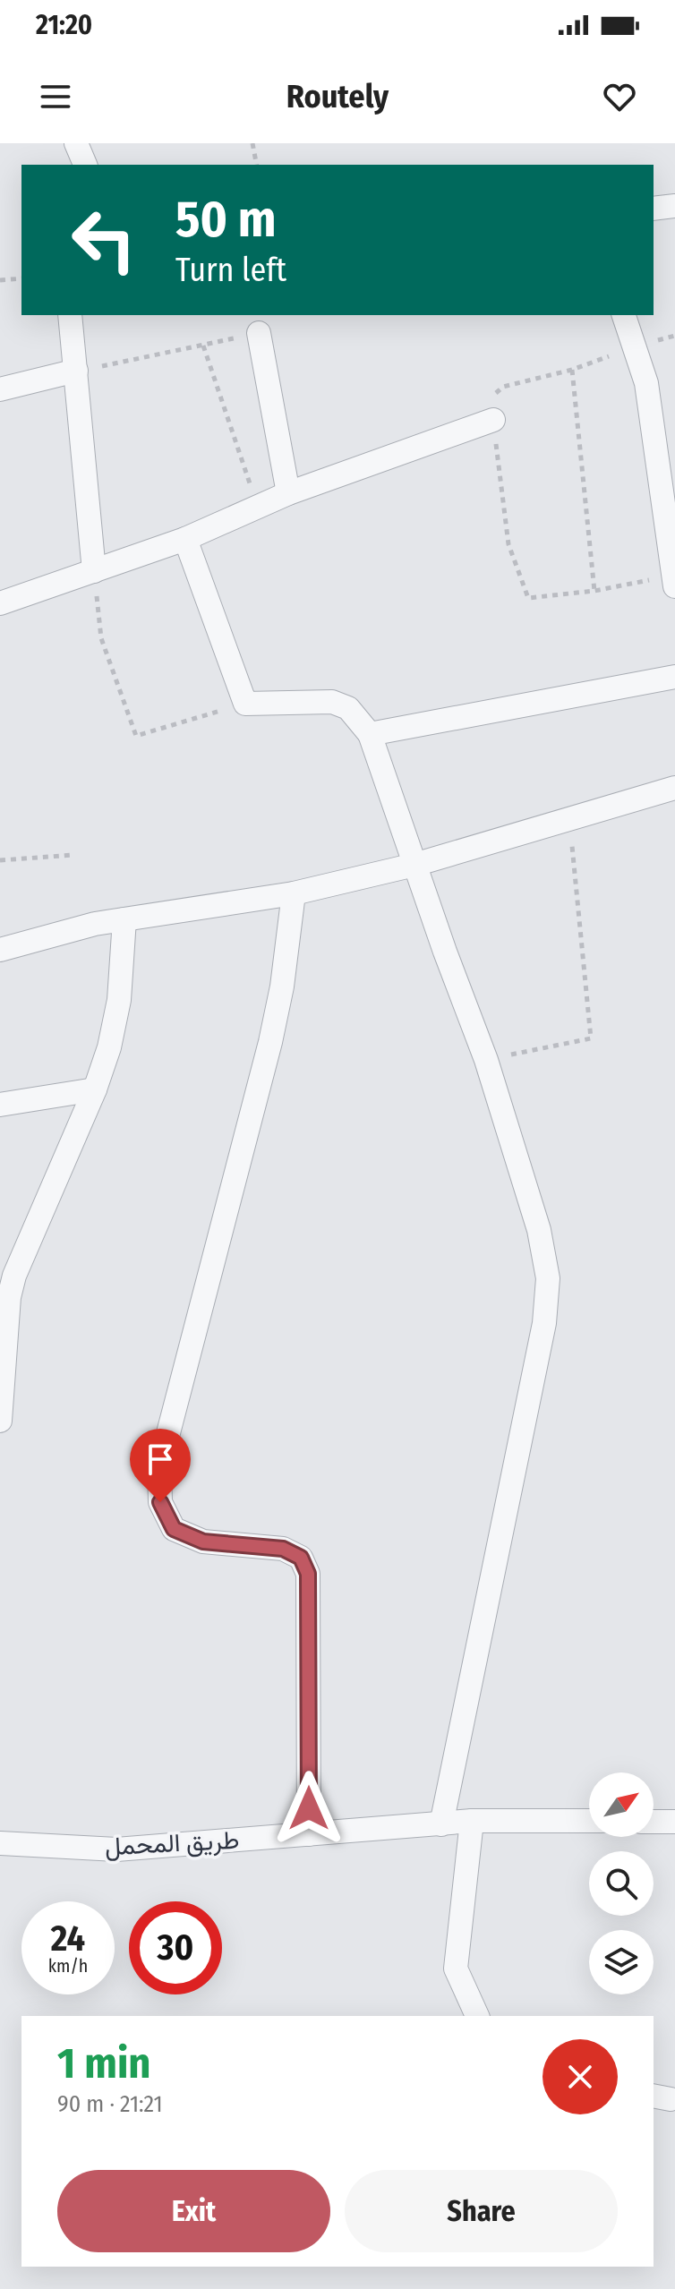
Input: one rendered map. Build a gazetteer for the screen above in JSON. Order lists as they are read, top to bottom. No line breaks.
{"streets":{"street":["طريق المحمل"]},"north":"top right","page":{"status":"21:20","header":"Routely","turn":["50 m","Turn left"],"speed":"24 km/h","limit":"30","heading":["1 min","90 m · 21:21"],"buttons":["Exit","Share"]}}
